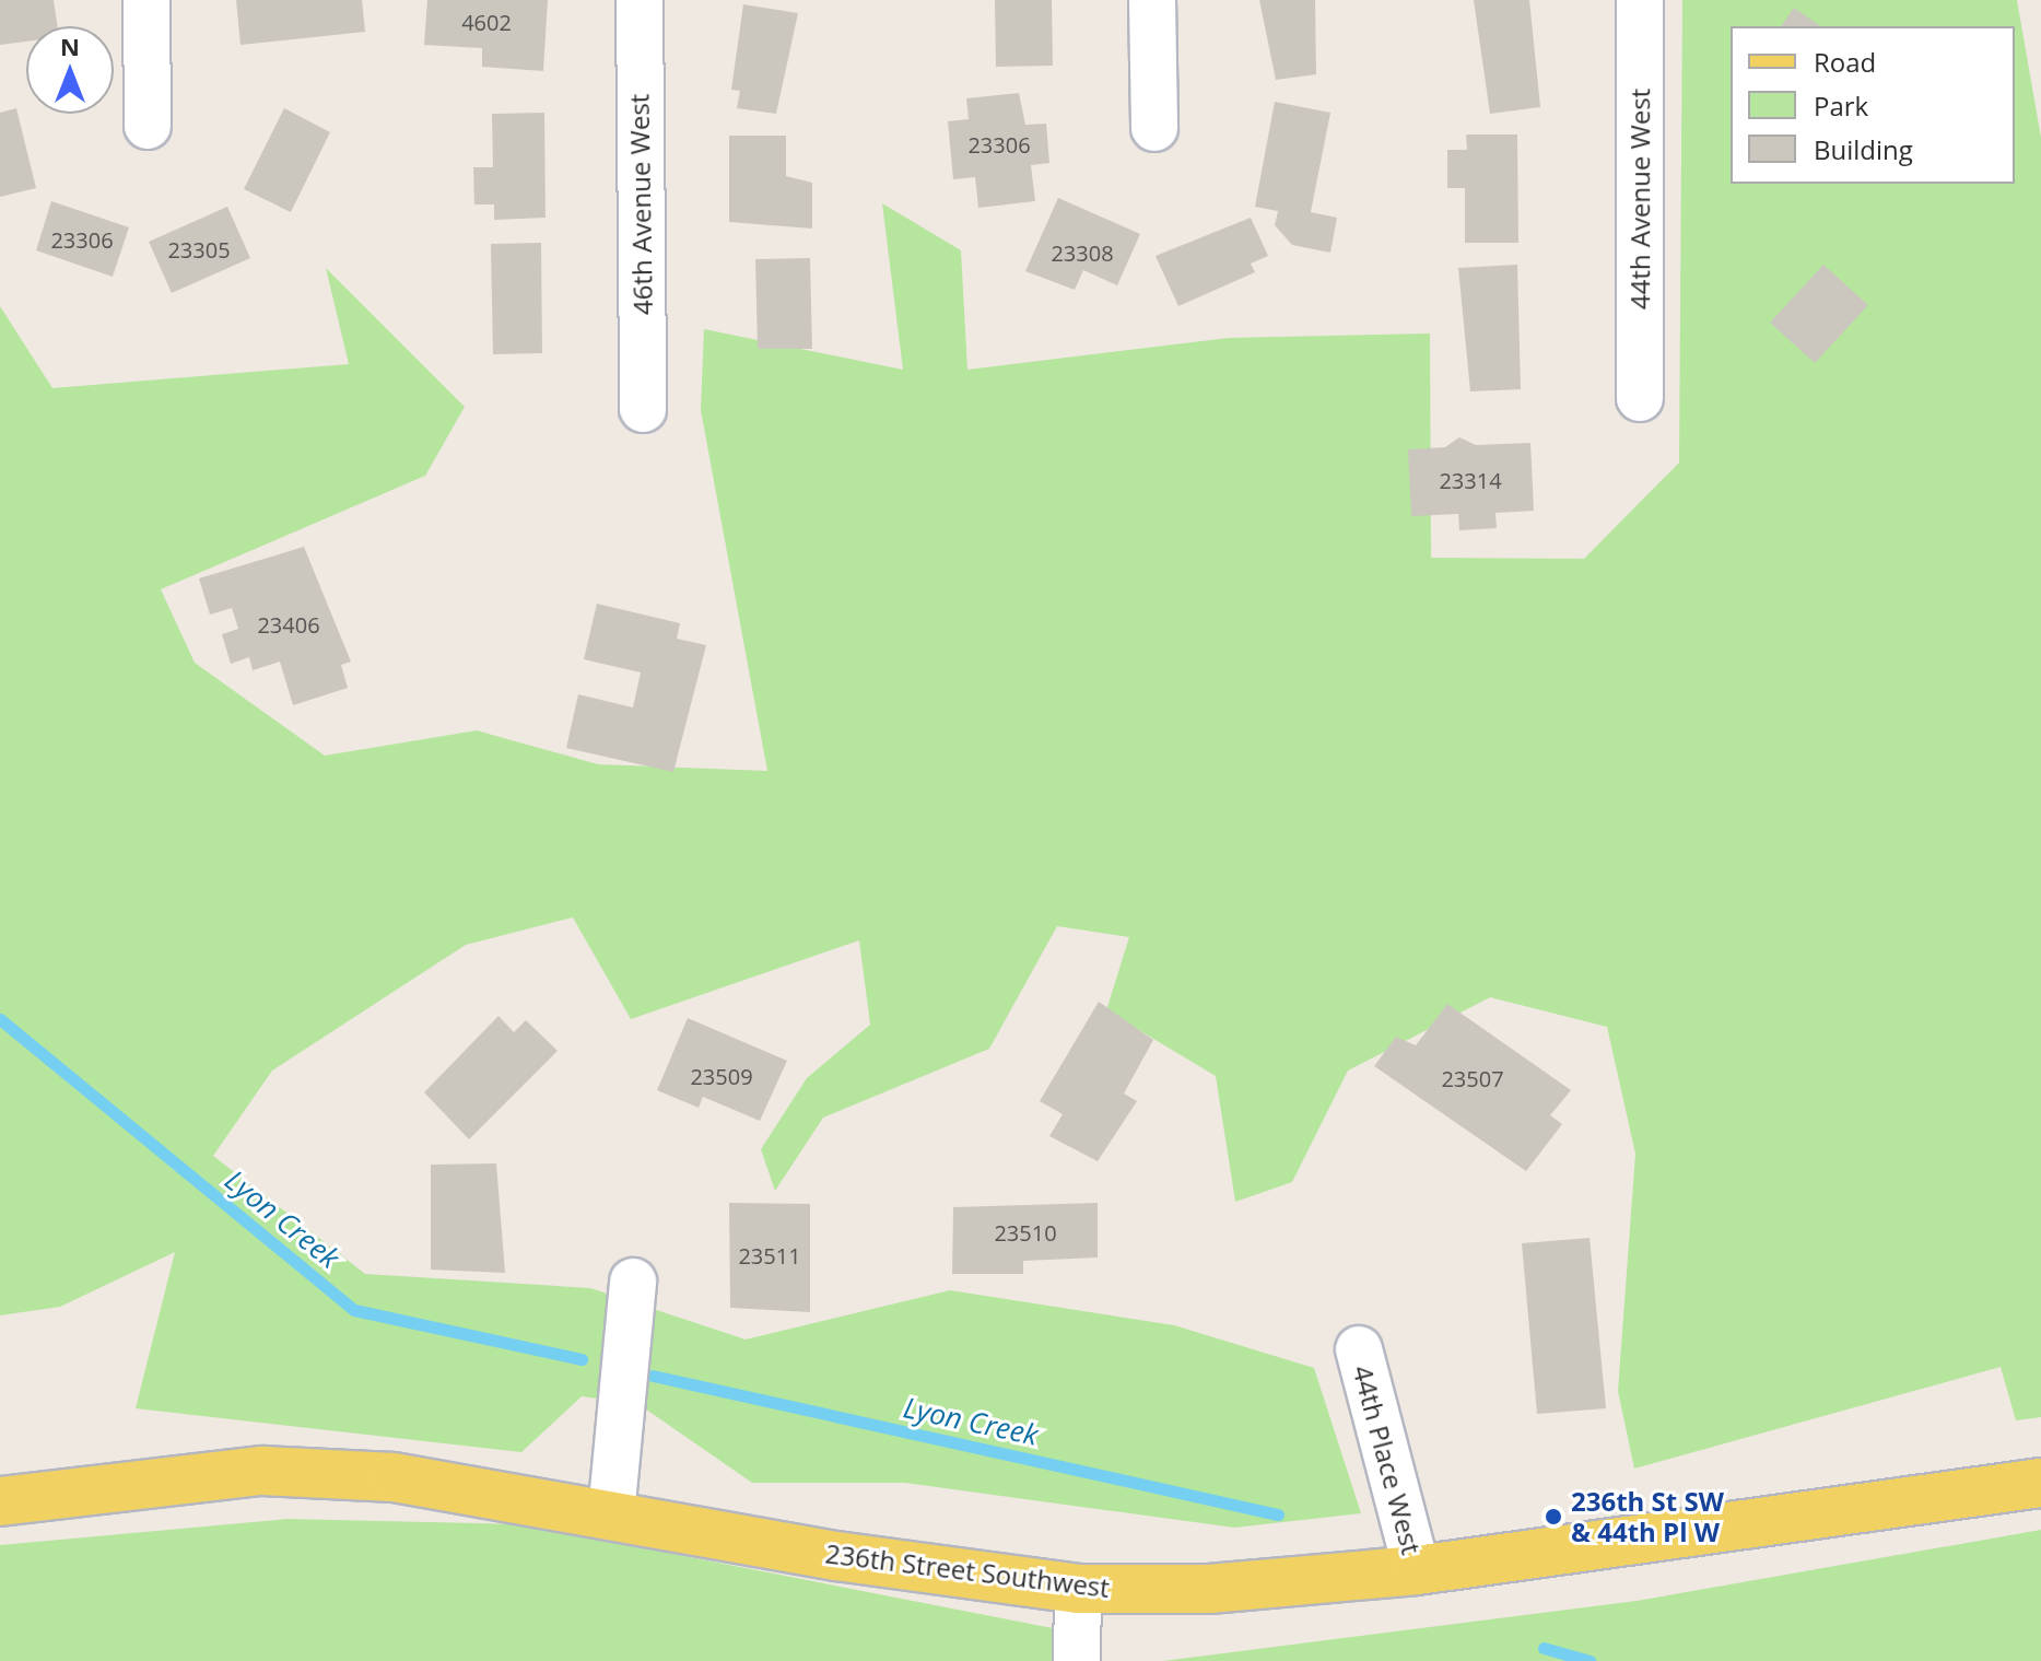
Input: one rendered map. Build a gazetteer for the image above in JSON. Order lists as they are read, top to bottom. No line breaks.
{"streets":{"main road":["236th Street Southwest"],"street":["44th Avenue West","46th Avenue West","44th Place West"]},"crossings":[["44th Place West","236th Street Southwest"]],"water":["Lyon Creek"],"places":["236th St SW & 44th Pl W"],"house_numbers":["4602","23306","23306","23305","23308","23314","23406","23509","23507","23510","23511"],"legend":["Road","Park","Building"],"north":"top"}
